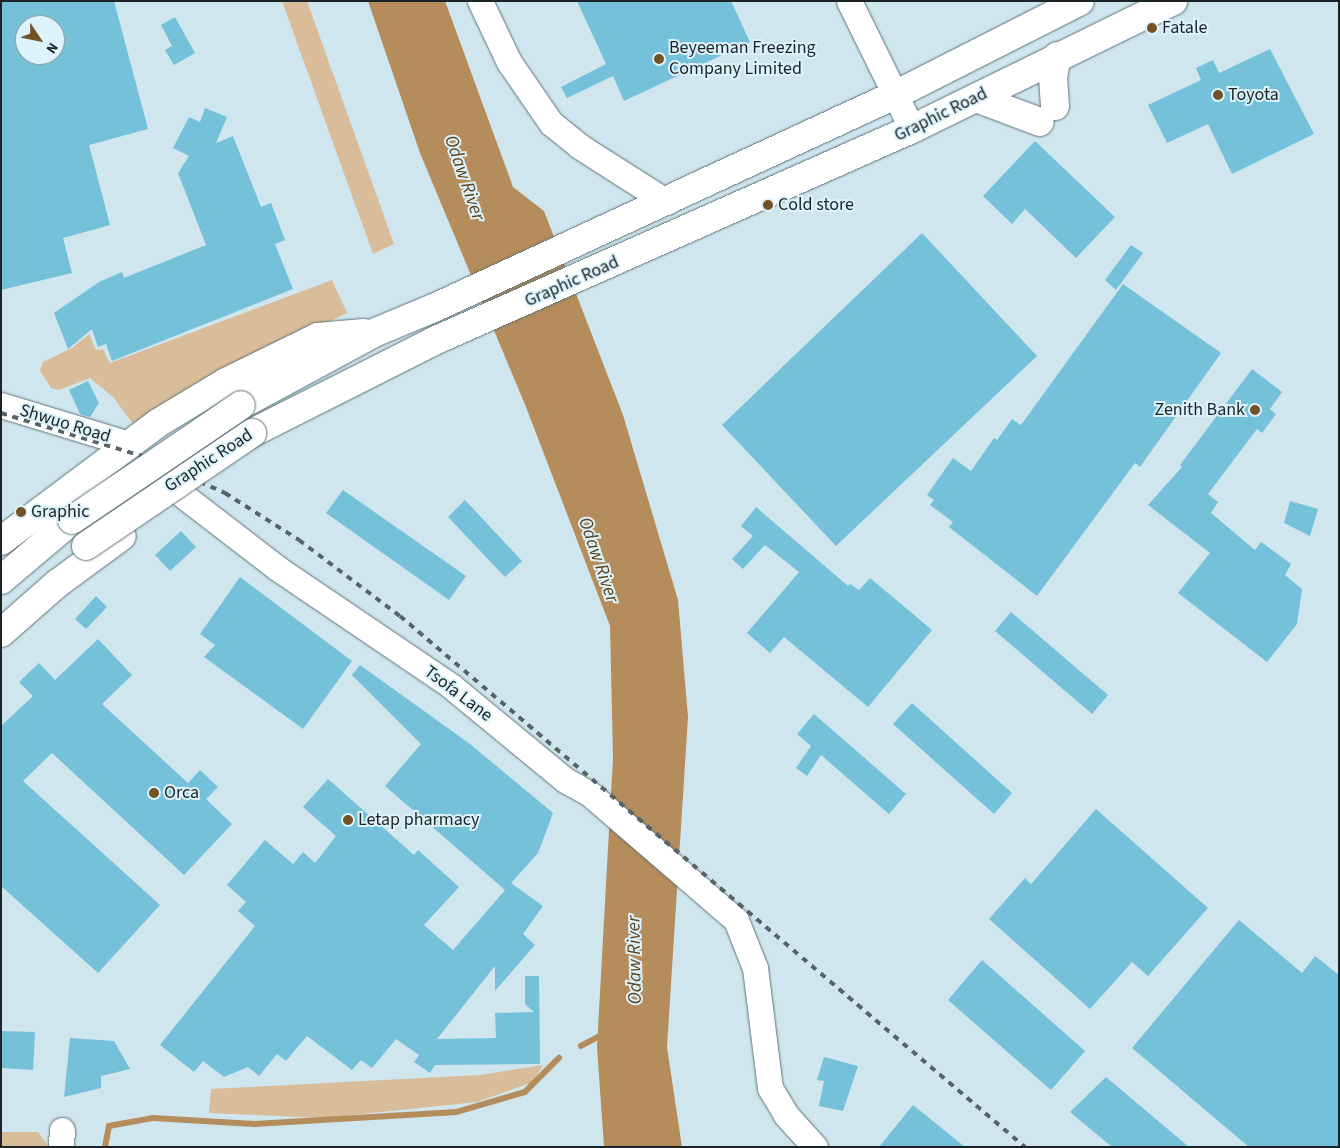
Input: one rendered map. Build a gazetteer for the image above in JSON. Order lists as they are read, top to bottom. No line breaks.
{"streets":{"main road":["Graphic Road"],"street":["Shwuo Road","Tsofa Lane"]},"water":["Odaw River"],"places":["Fatale","Beyeeman Freezing Company Limited","Toyota","Cold store","Zenith Bank","Graphic","Orca","Letap pharmacy"],"north":"bottom right"}
